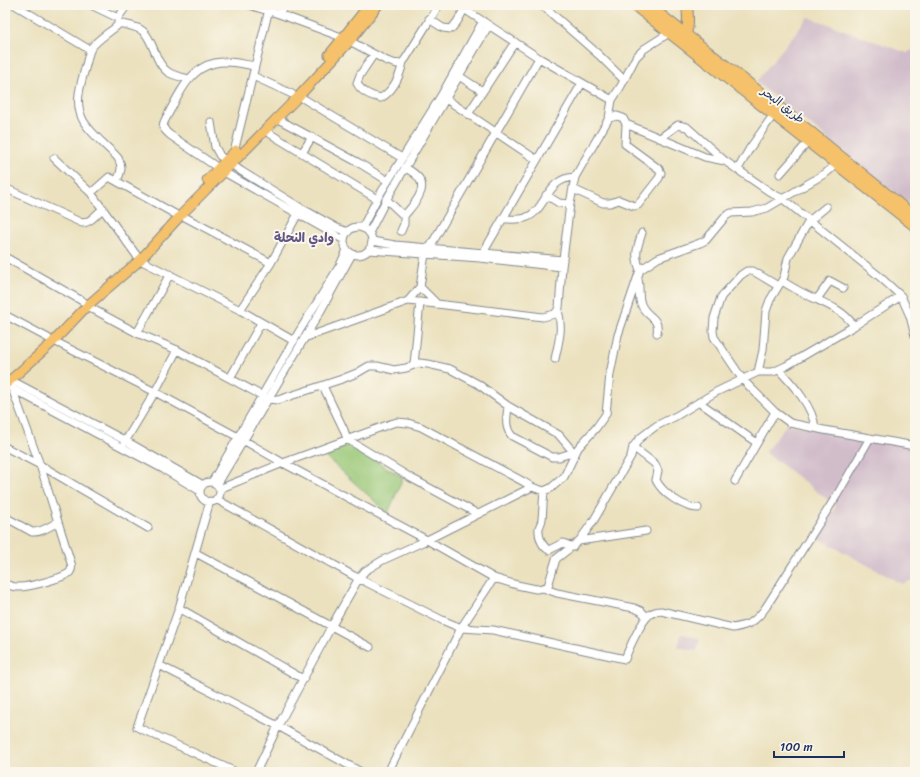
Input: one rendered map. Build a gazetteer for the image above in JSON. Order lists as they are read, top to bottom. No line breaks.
{"streets":{"highway":["طريق البحر"]},"districts":["وادي النحلة"],"scale_bar":"100 m"}
